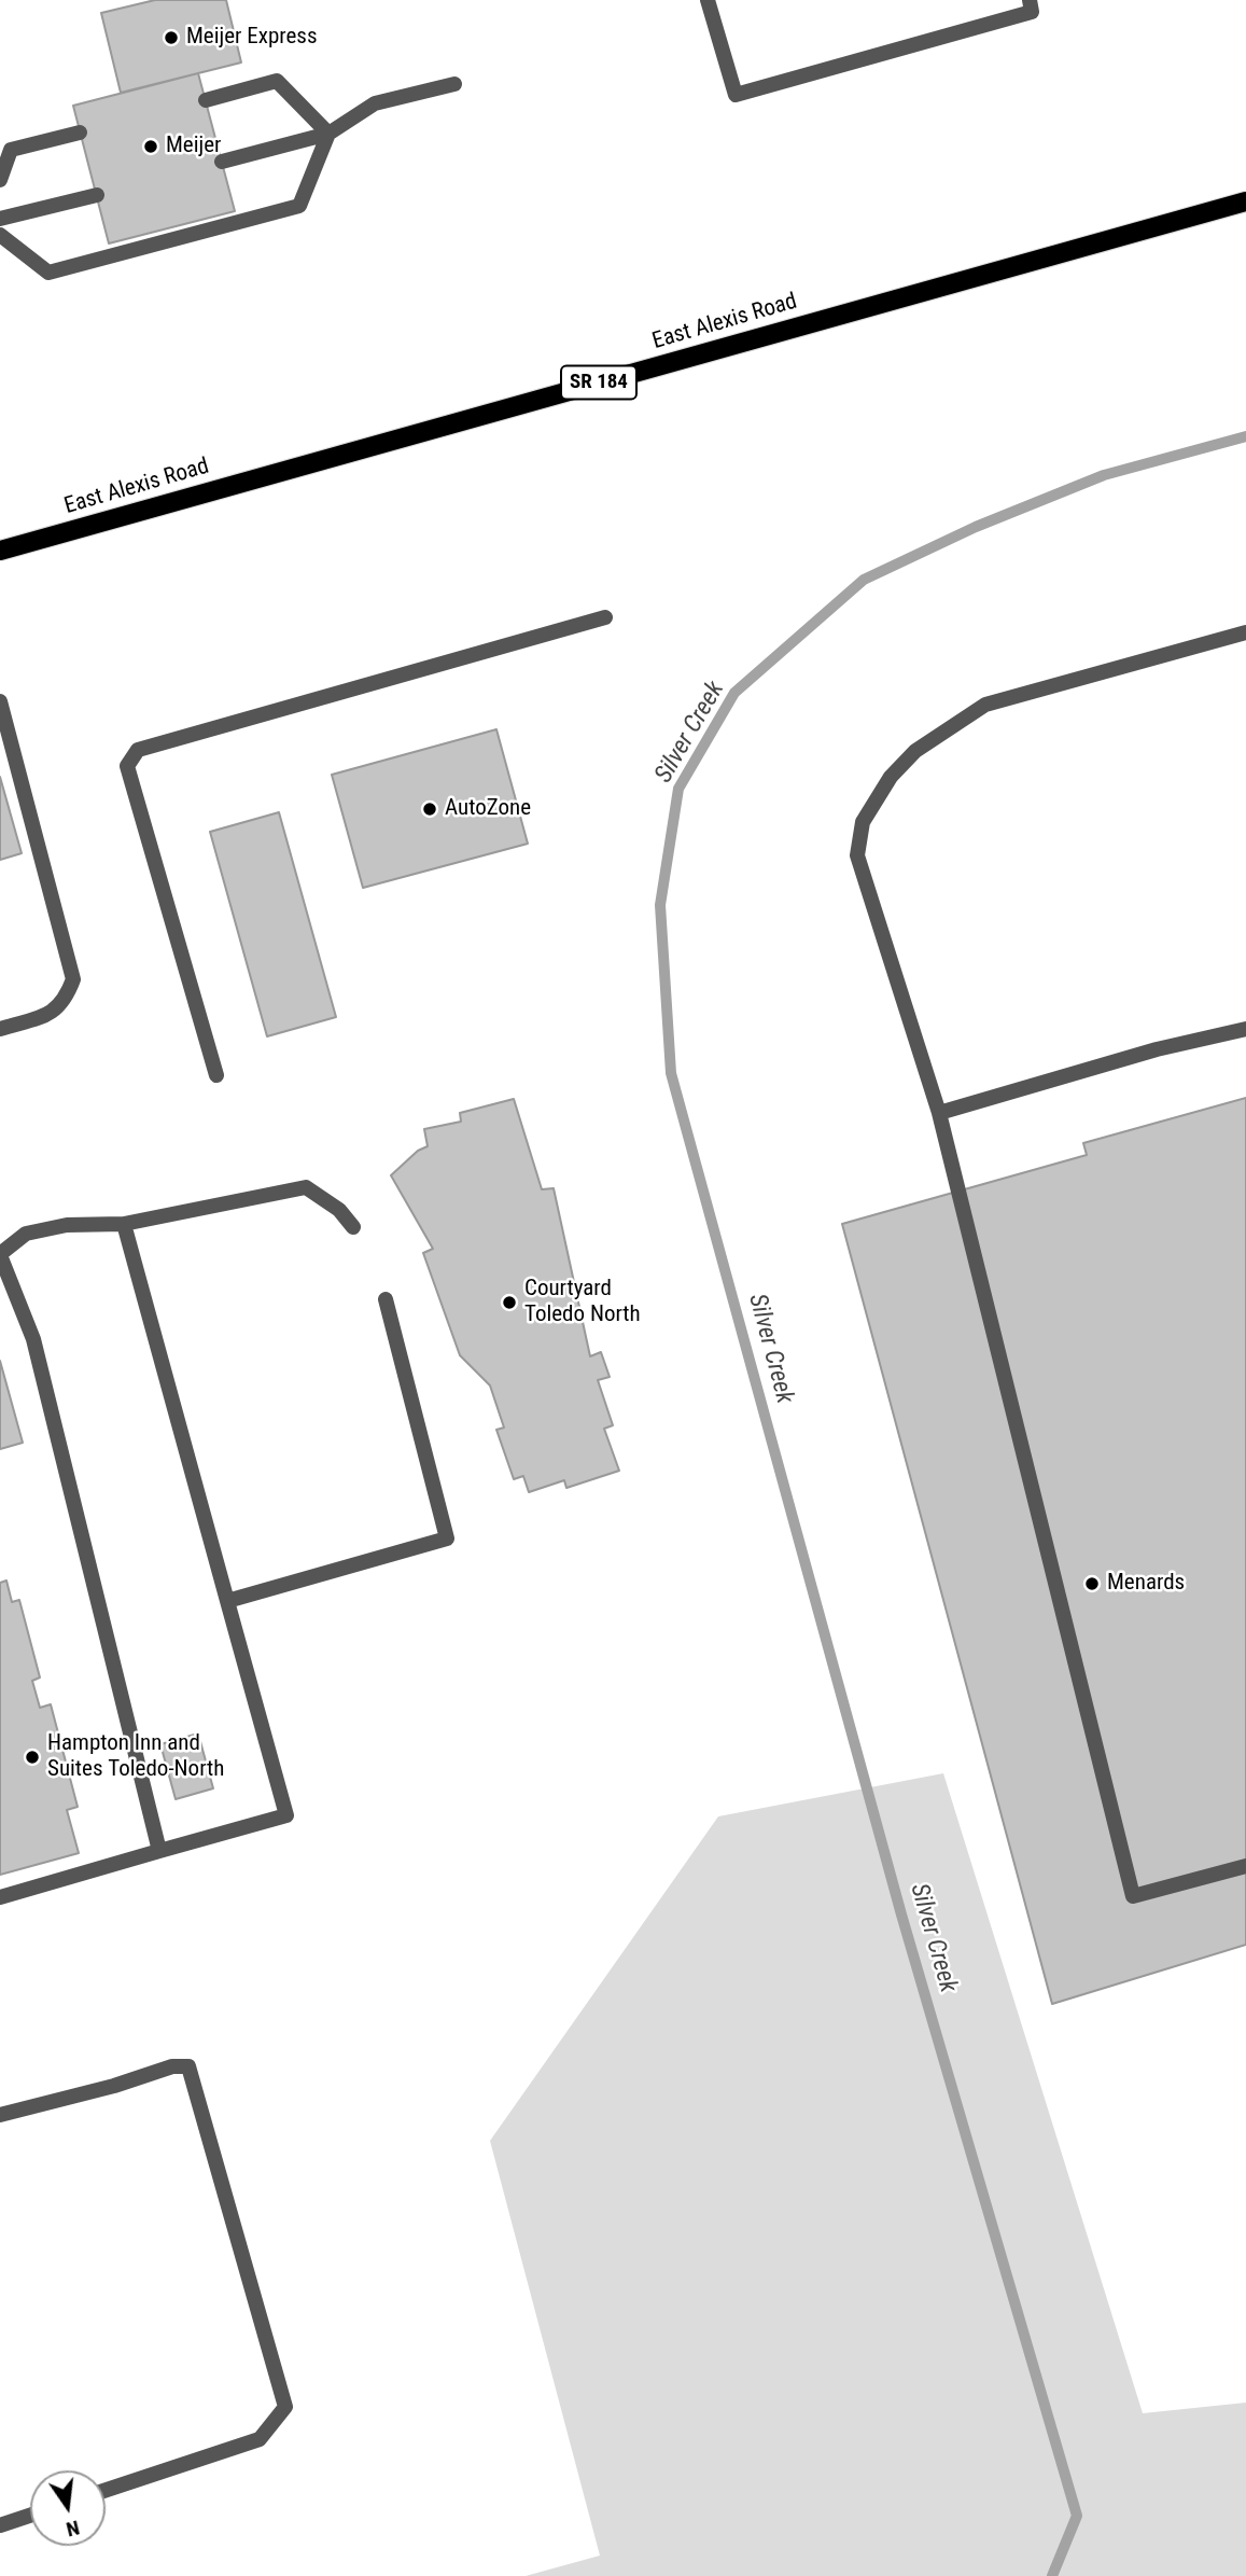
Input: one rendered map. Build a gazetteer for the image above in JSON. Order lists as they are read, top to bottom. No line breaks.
{"streets":{"main road":["East Alexis Road","SR 184"]},"water":["Silver Creek"],"places":["Meijer Express","Meijer","AutoZone","Courtyard Toledo North","Menards","Hampton Inn and Suites Toledo-North"],"north":"bottom"}
